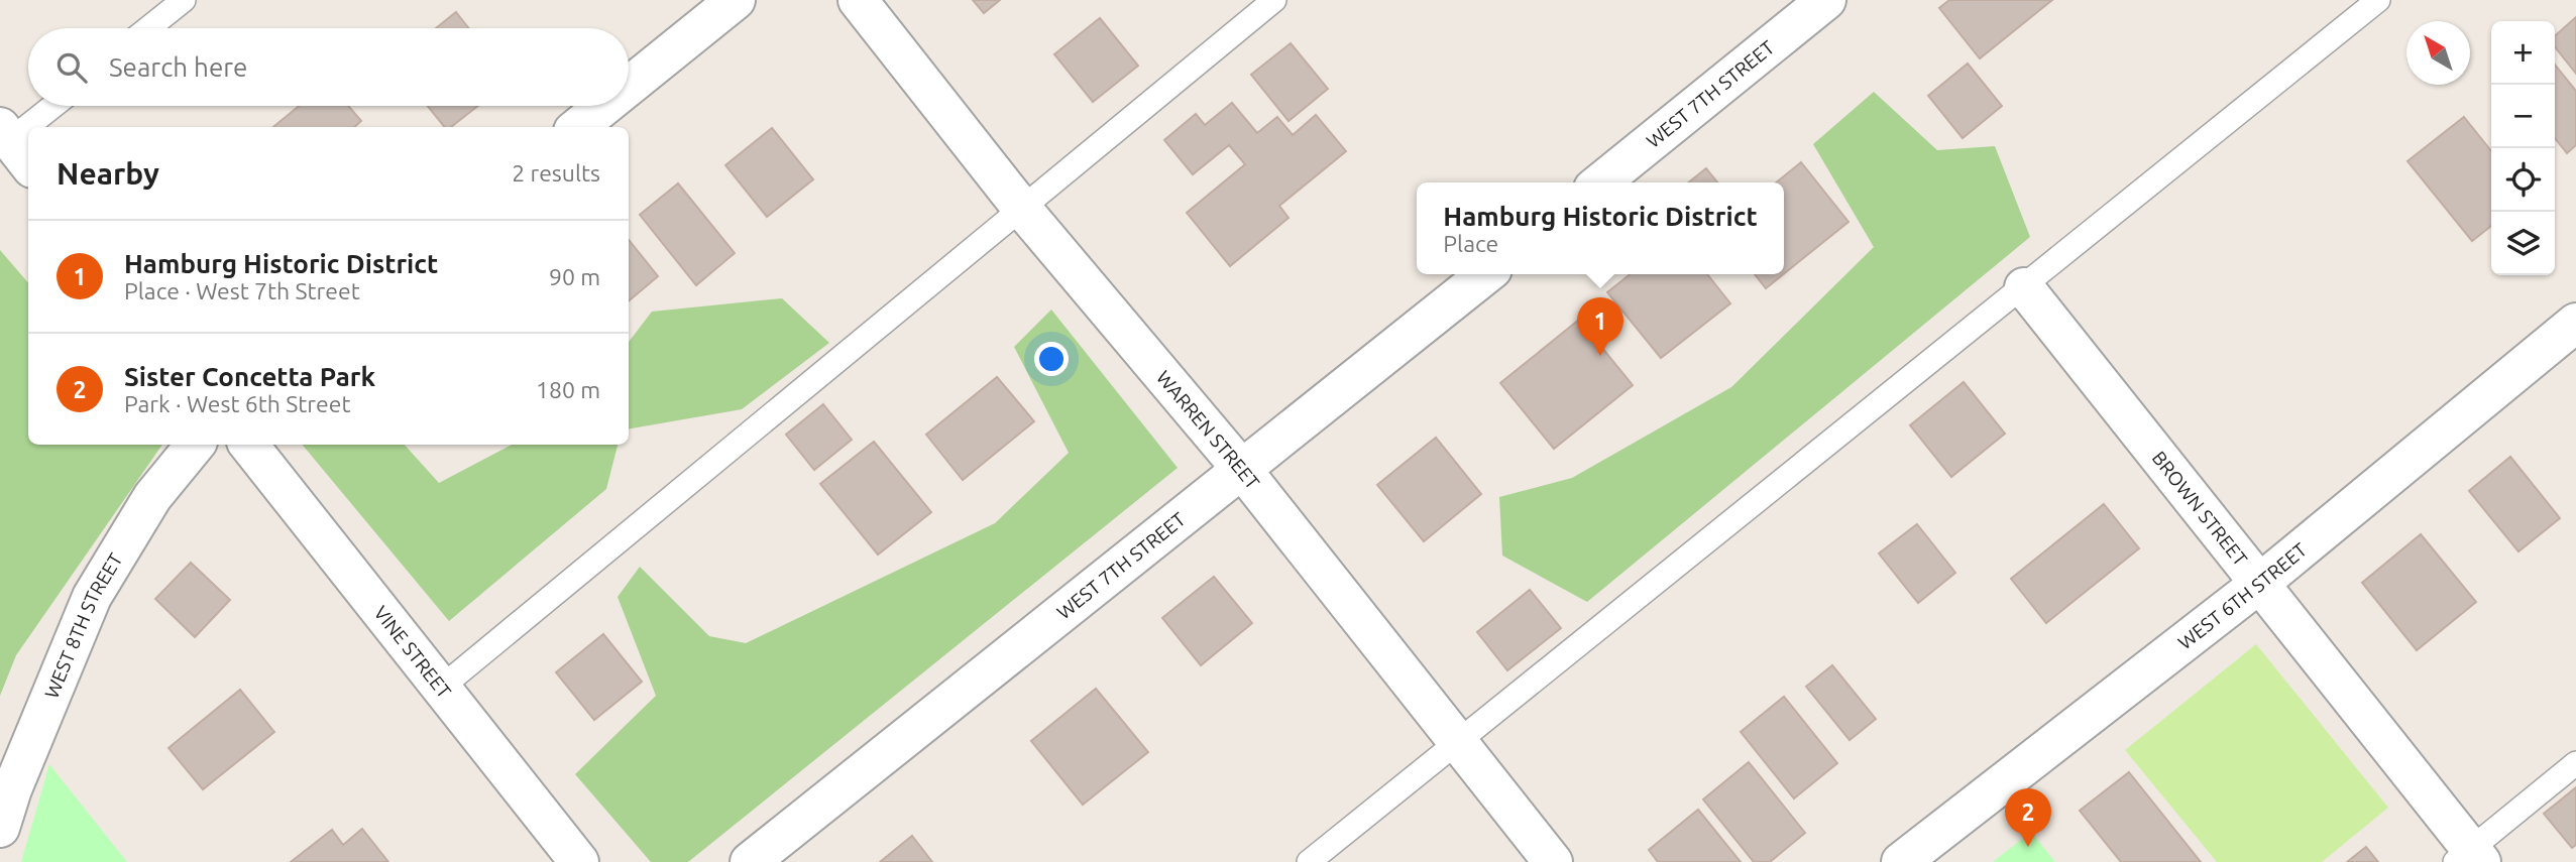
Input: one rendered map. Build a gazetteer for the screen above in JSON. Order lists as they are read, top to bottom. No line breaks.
{"streets":{"street":["WEST 7TH STREET","WARREN STREET","BROWN STREET","WEST 6TH STREET","WEST 8TH STREET","VINE STREET"]},"crossings":[["WEST 7TH STREET","WARREN STREET"],["BROWN STREET","WEST 6TH STREET"]],"north":"top left","page":{"map_buttons":["+","−"],"search":"Search here","heading":["Nearby","2 results"],"popup":["Hamburg Historic District","Place"],"list":[{"mark":"1","name":"Hamburg Historic District","note":"Place · West 7th Street","value":"90 m"},{"mark":"2","name":"Sister Concetta Park","note":"Park · West 6th Street","value":"180 m"}],"pins":["1","2"]}}
